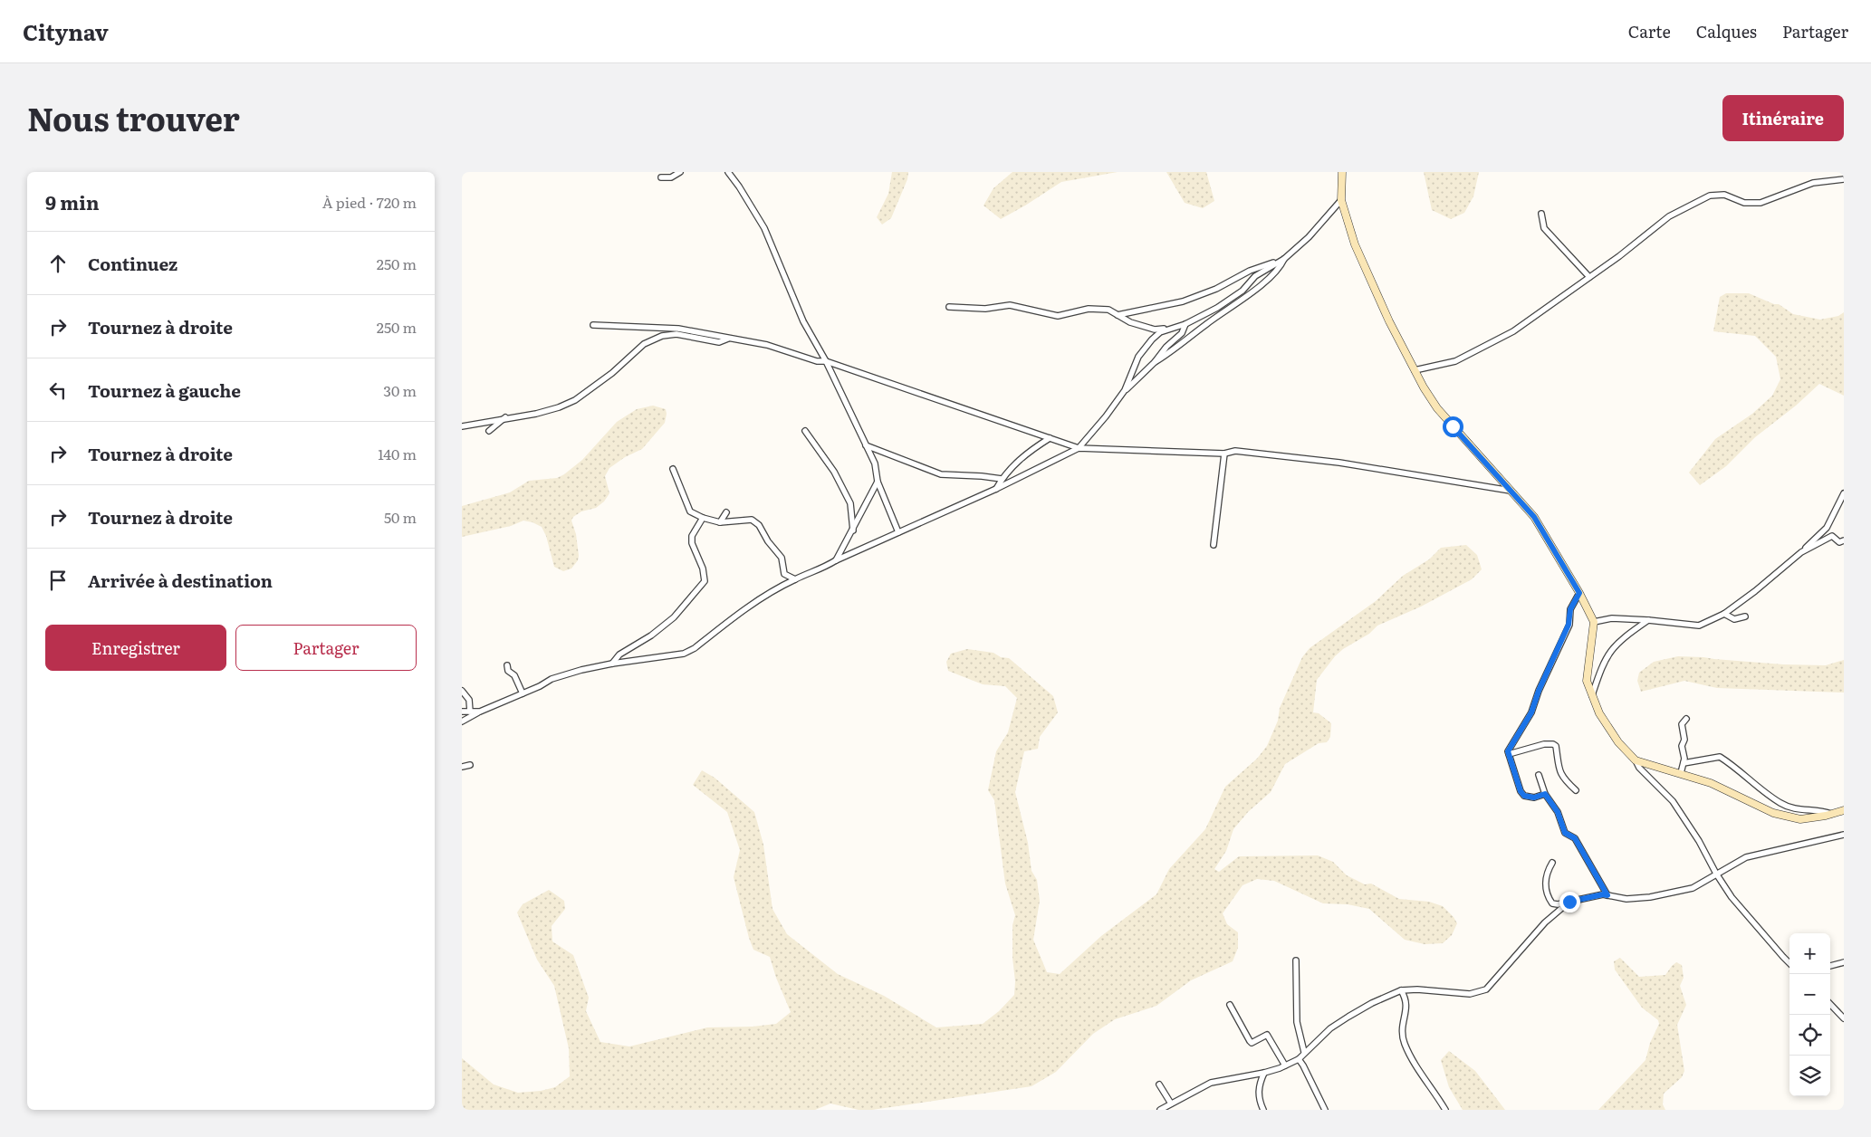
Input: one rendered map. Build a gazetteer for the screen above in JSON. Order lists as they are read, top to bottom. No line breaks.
{"page":{"header":"Citynav","nav":["Carte","Calques","Partager"],"title":"Nous trouver","buttons":["Itinéraire",["Enregistrer","Partager"]],"heading":["9 min","À pied · 720 m"],"list":[["Continuez","250 m"],["Tournez à droite","250 m"],["Tournez à gauche","30 m"],["Tournez à droite","140 m"],["Tournez à droite","50 m"],"Arrivée à destination"],"map_buttons":["+","−"]}}
